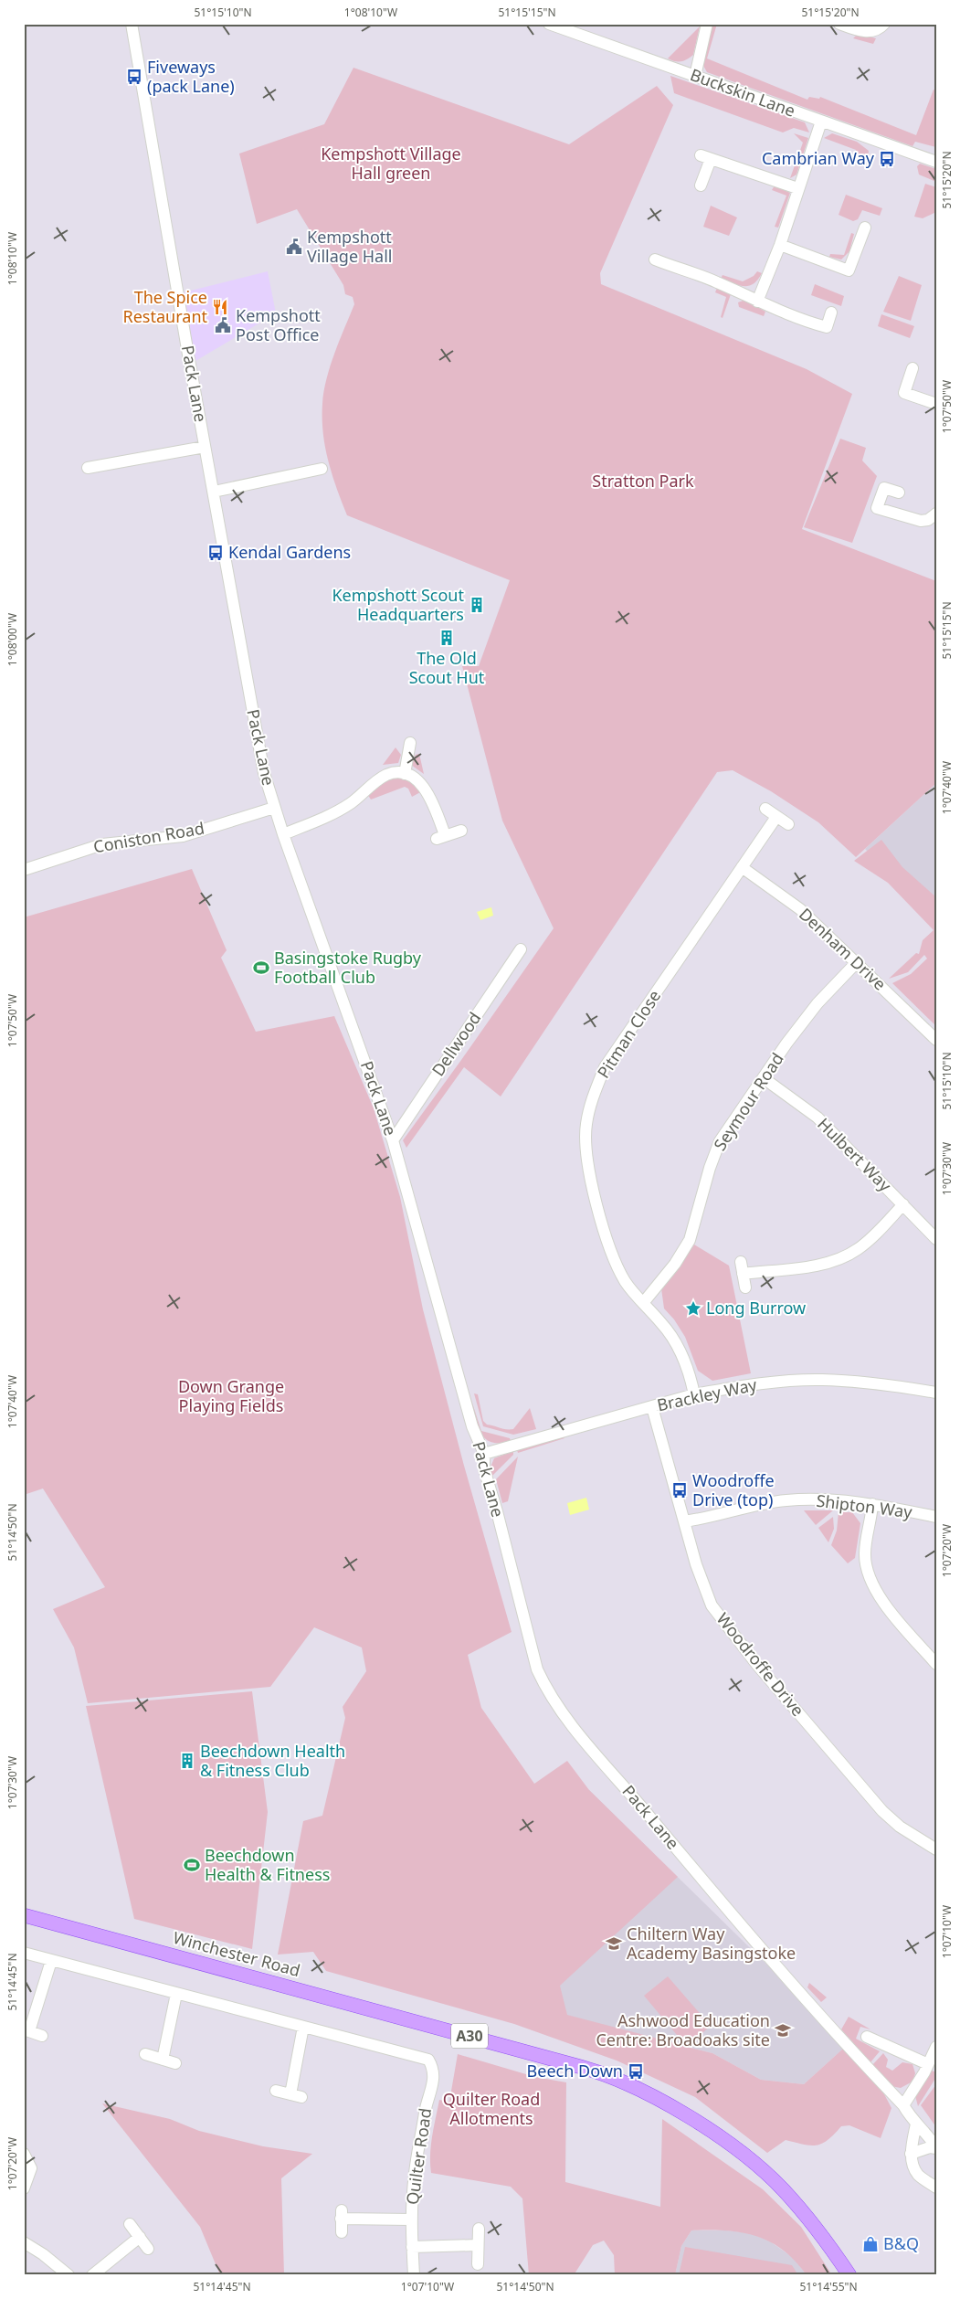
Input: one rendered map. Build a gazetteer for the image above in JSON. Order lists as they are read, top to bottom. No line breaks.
{"streets":{"main road":["Winchester Road","A30"],"street":["Buckskin Lane","Pack Lane","Coniston Road","Denham Drive","Pitman Close","Dellwood","Seymour Road","Hulbert Way","Brackley Way","Shipton Way","Woodroffe Drive","Quilter Road"]},"crossings":[["Pack Lane","Coniston Road"],["Pack Lane","Dellwood"],["Pack Lane","Brackley Way"],["Denham Drive","Pitman Close"],["Denham Drive","Seymour Road"],["Pitman Close","Seymour Road"],["Pitman Close","Brackley Way"],["Seymour Road","Hulbert Way"],["Brackley Way","Woodroffe Drive"],["Shipton Way","Woodroffe Drive"]],"parks":["Kempshott Village Hall green","Stratton Park","Down Grange Playing Fields","Quilter Road Allotments"],"places":{"bus stop":["Fiveways (pack Lane)","Cambrian Way","Kendal Gardens","Woodroffe Drive (top)","Beech Down"],"public building":["Kempshott Village Hall","Kempshott Post Office"],"restaurant":["The Spice Restaurant"],"building":["Kempshott Scout Headquarters","The Old Scout Hut","Beechdown Health & Fitness Club"],"sports":["Basingstoke Rugby Football Club","Beechdown Health & Fitness"],"place":["Long Burrow"],"school or university":["Chiltern Way Academy Basingstoke","Ashwood Education Centre: Broadoaks site"],"shop":["B&Q"]},"coordinates":["51°15'10\"N","1°08'10\"W","51°15'15\"N","51°15'20\"N","1°07'50\"W","1°08'00\"W","1°07'40\"W","1°07'30\"W","51°14'50\"N","1°07'20\"W","1°07'10\"W","51°14'45\"N","51°14'55\"N"]}
